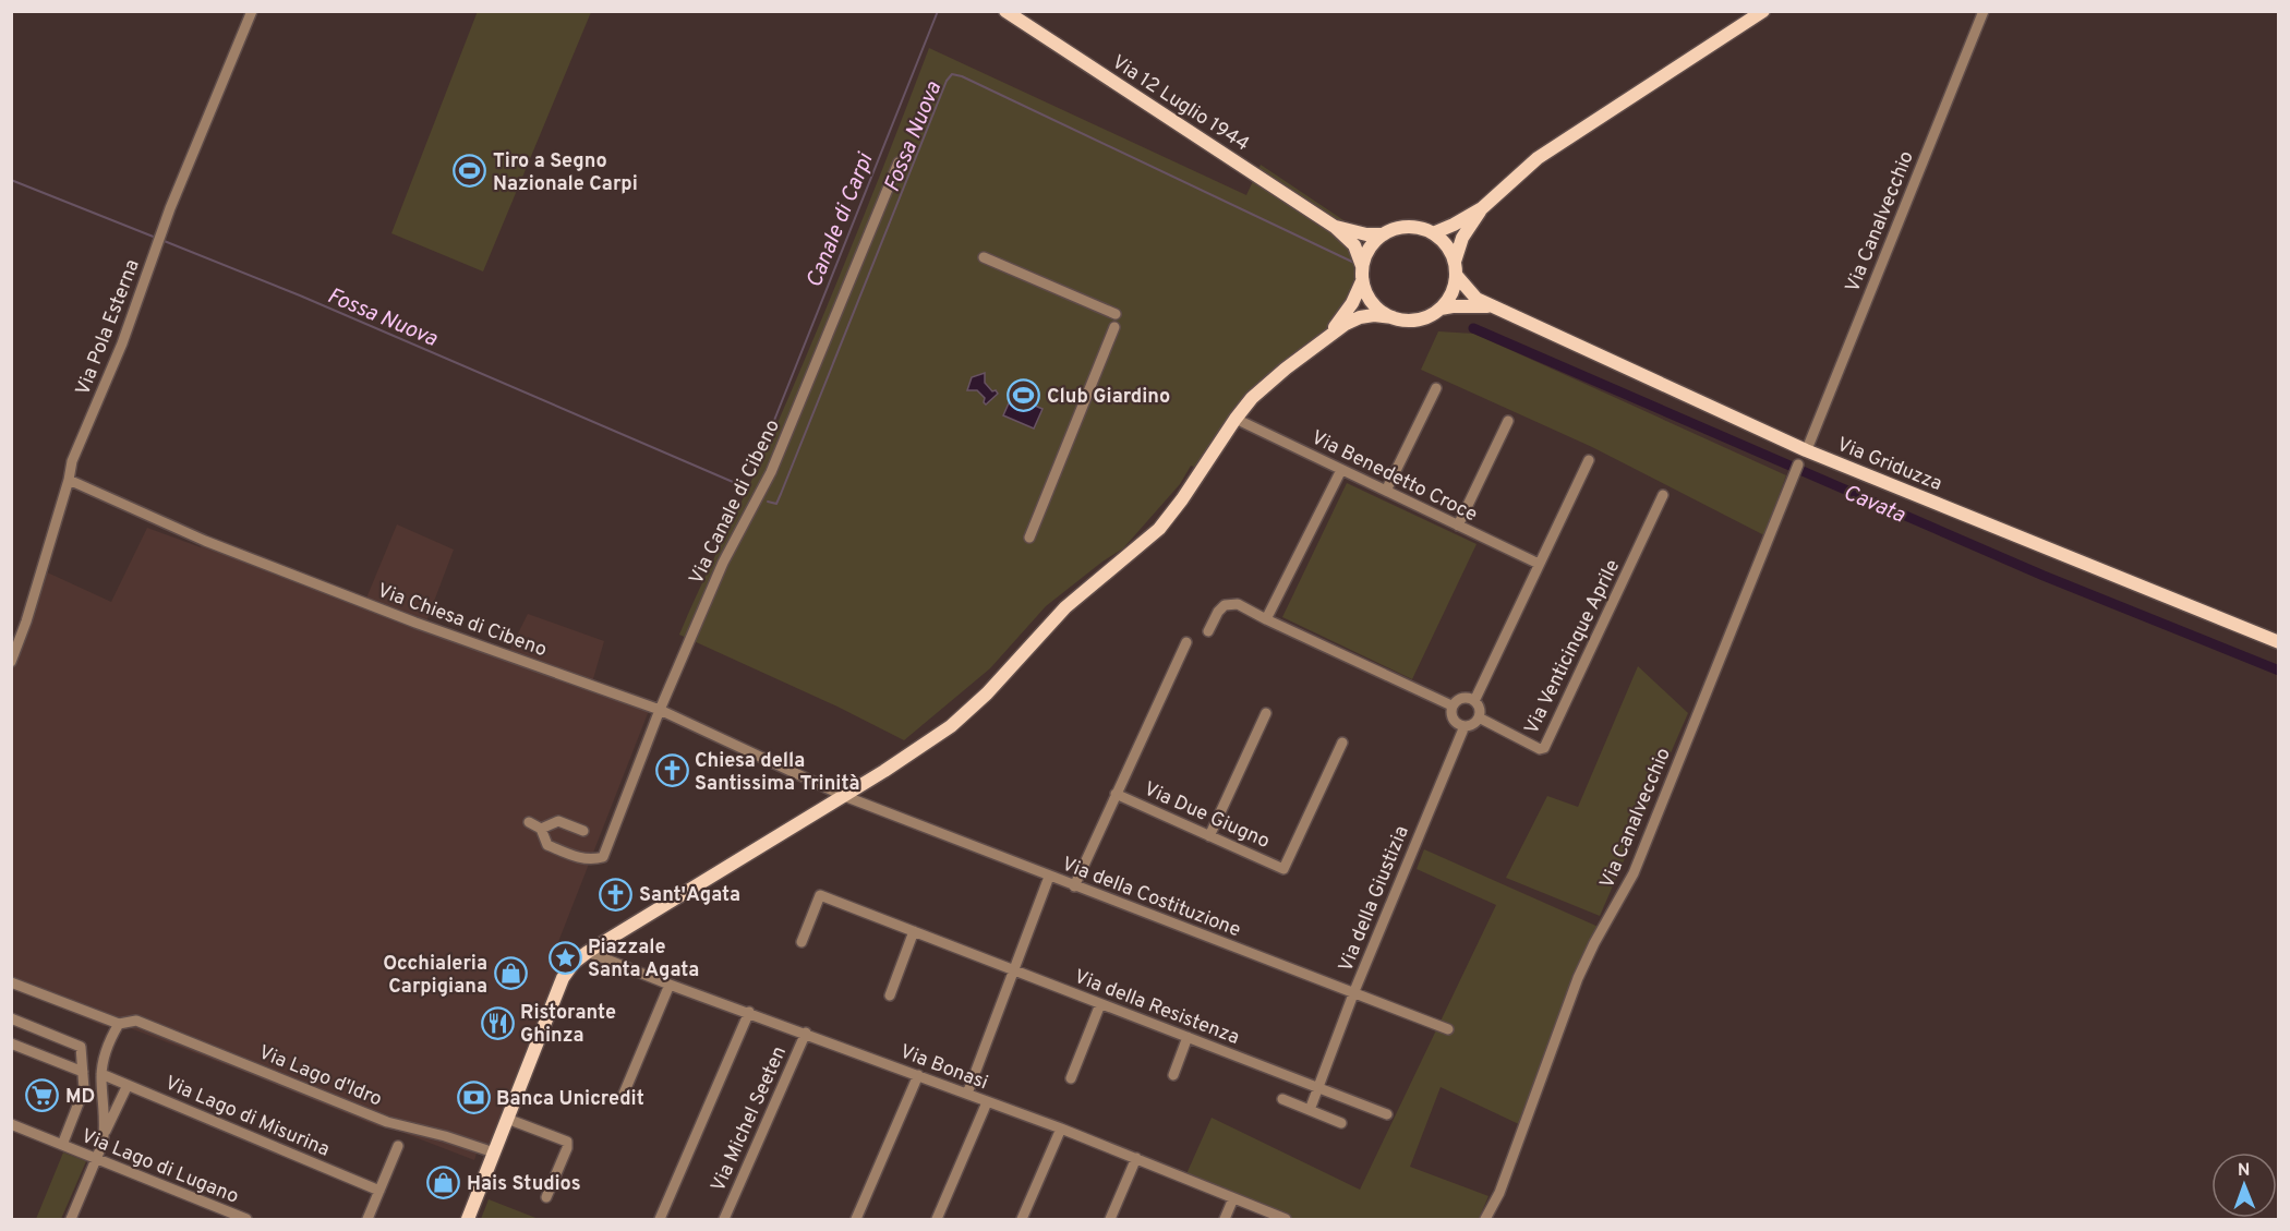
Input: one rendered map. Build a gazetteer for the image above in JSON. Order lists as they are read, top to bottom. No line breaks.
{"streets":{"main road":["Via 12 Luglio 1944","Via Griduzza"],"street":["Via Canalvecchio","Via Pola Esterna","Via Benedetto Croce","Via Canale di Cibeno","Via Chiesa di Cibeno","Via Venticinque Aprile","Via Due Giugno","Via della Costituzione","Via della Giustizia","Via della Resistenza","Via Bonasi","Via Lago d'Idro","Via Lago di Misurina","Via Michel Seeten","Via Lago di Lugano"]},"crossings":[["Via Pola Esterna","Via Chiesa di Cibeno"],["Via Canale di Cibeno","Via Chiesa di Cibeno"],["Via Chiesa di Cibeno","Via della Costituzione"],["Via Venticinque Aprile","Via della Giustizia"],["Via della Costituzione","Via della Giustizia"],["Via della Giustizia","Via della Resistenza"],["Via Bonasi","Via Michel Seeten"]],"water":["Fossa Nuova","Canale di Carpi","Cavata"],"places":{"sports":["Tiro a Segno Nazionale Carpi","Club Giardino"],"church":["Chiesa della Santissima Trinità","Sant'Agata"],"place":["Piazzale Santa Agata"],"shop":["Occhialeria Carpigiana","Hais Studios"],"restaurant":["Ristorante Ghinza"],"supermarket":["MD"],"bank":["Banca Unicredit"]},"north":"top"}
